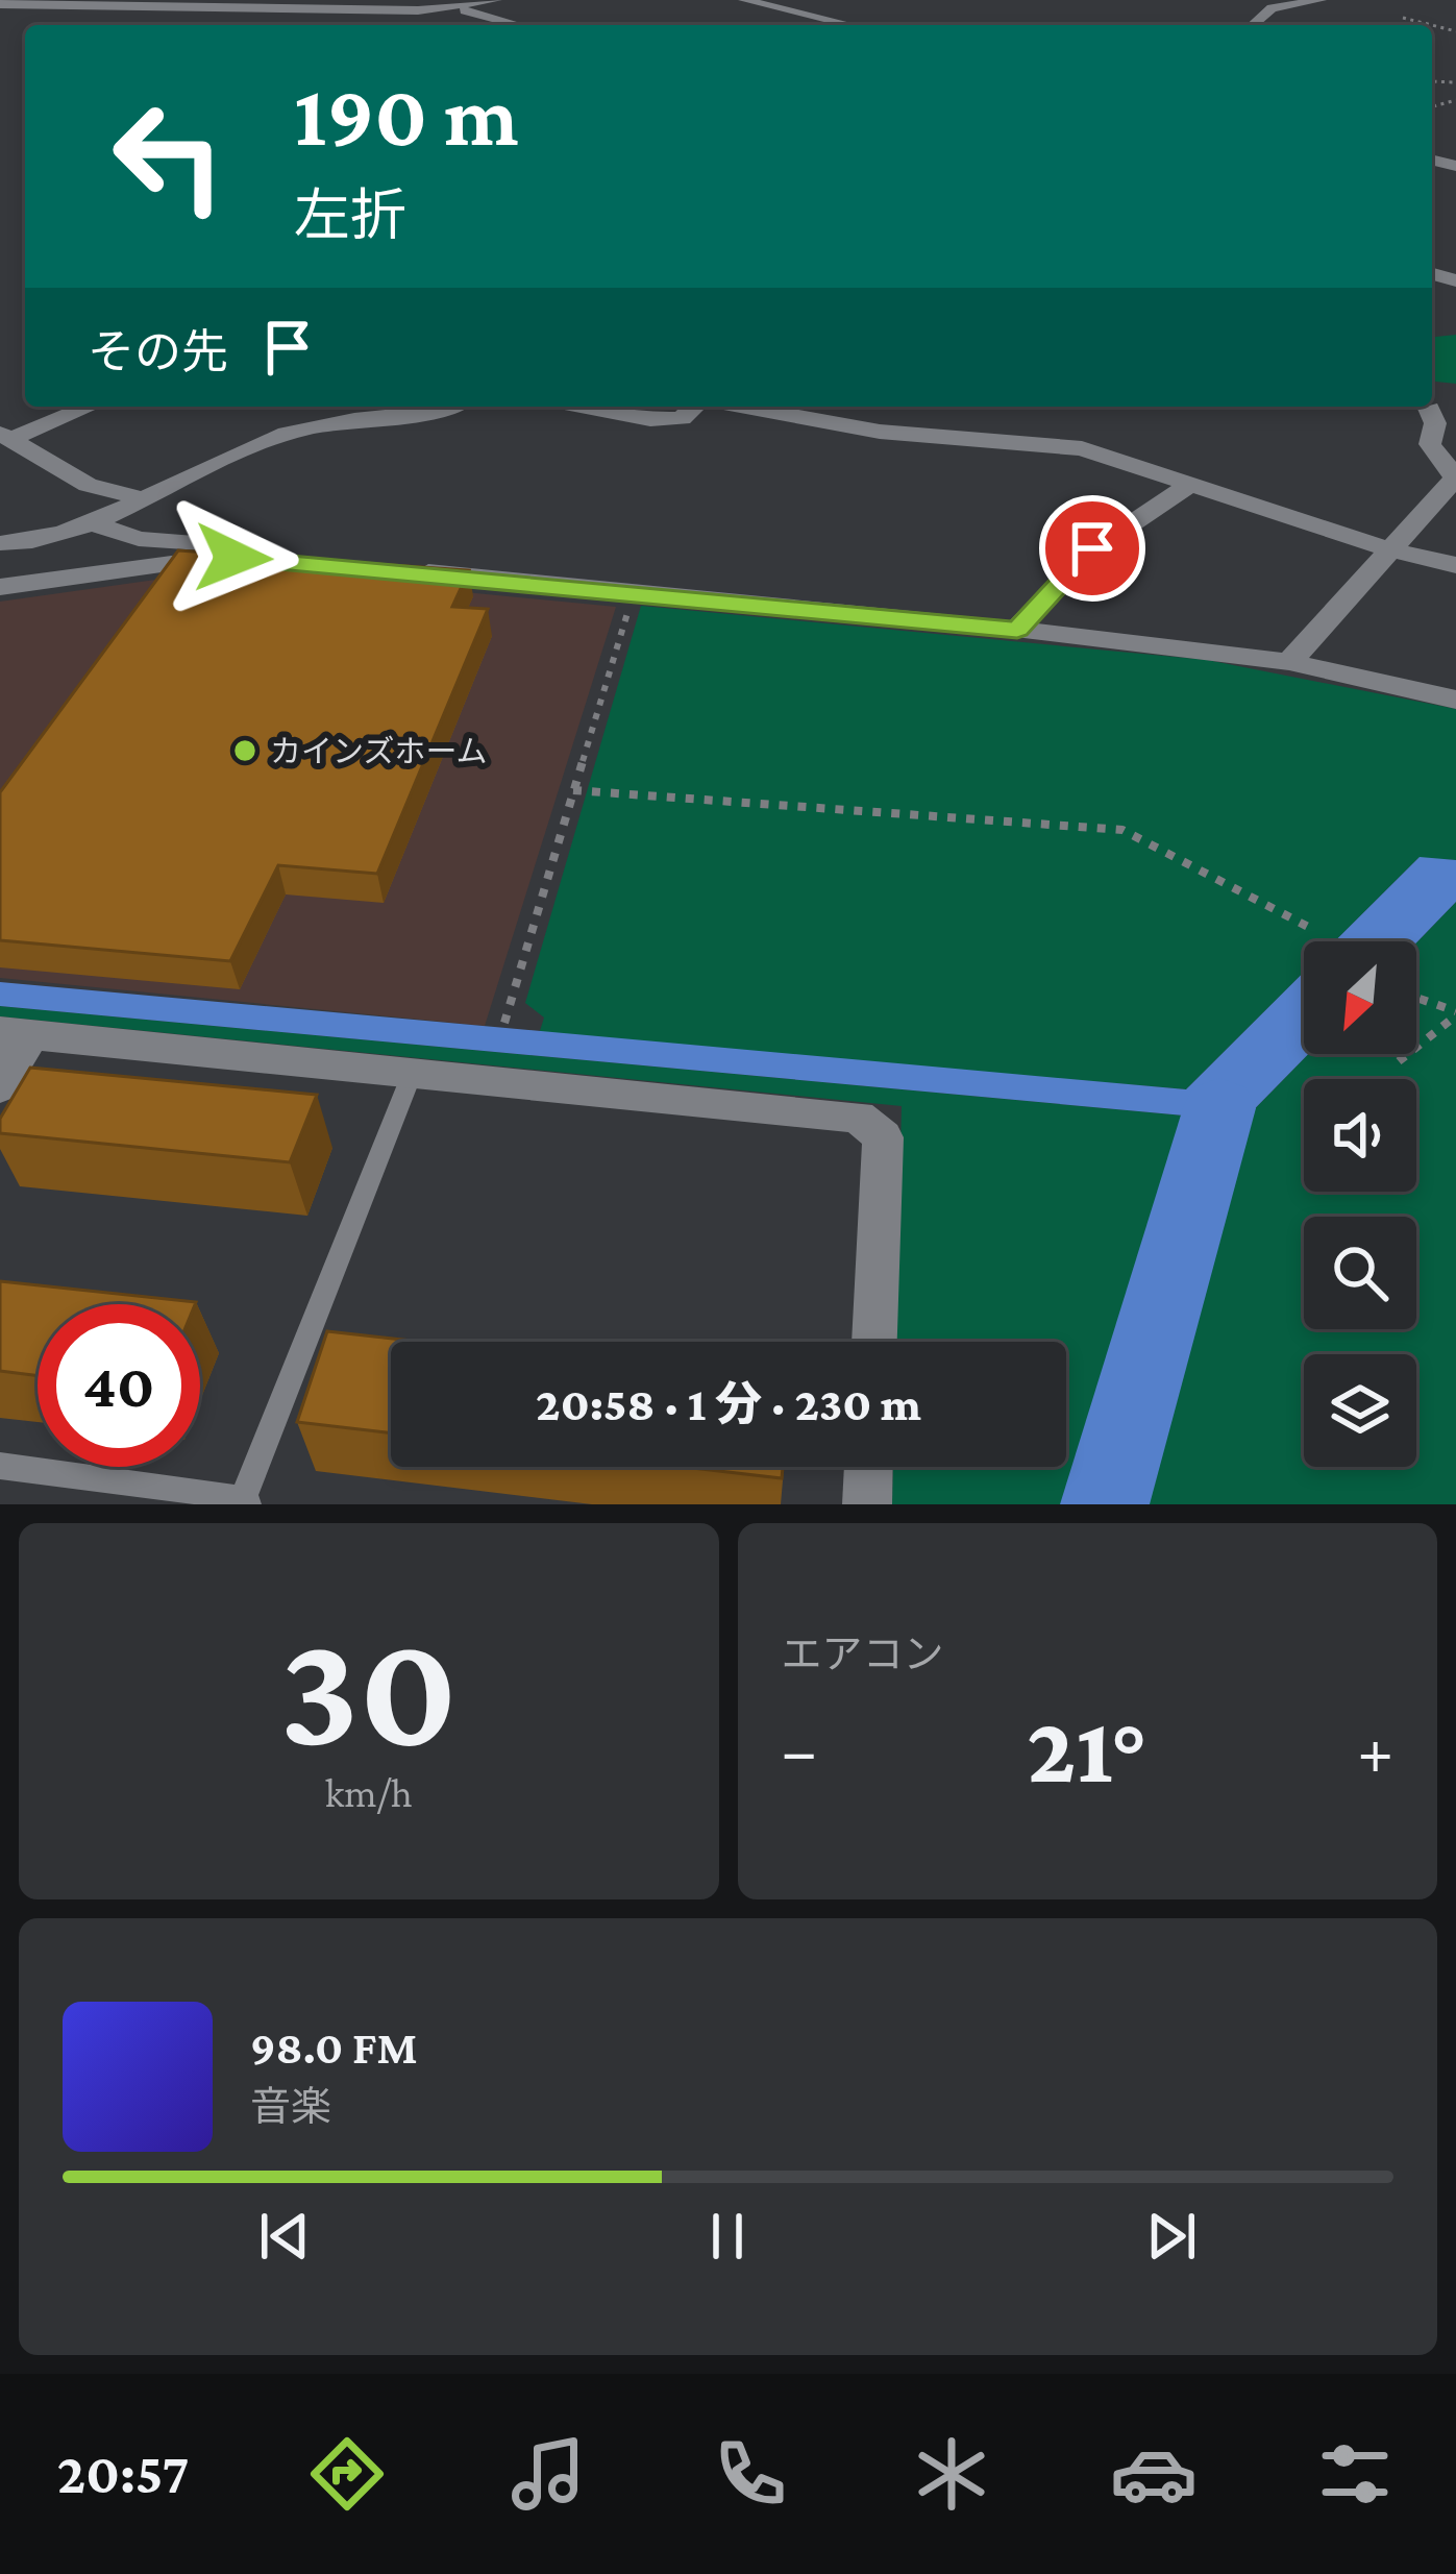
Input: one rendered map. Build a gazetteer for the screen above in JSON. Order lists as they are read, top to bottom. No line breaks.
{"places":["カインズホーム"],"north":"bottom left","page":{"turn":["190 m","左折"],"then":"その先","limit":"40","trip":"20:58 · 1 分 · 230 m","tile":[["30","km/h"],"エアコン"],"heat":["−","21°","+"],"song":["98.0 FM","音楽"],"tabs":"20:57"}}
